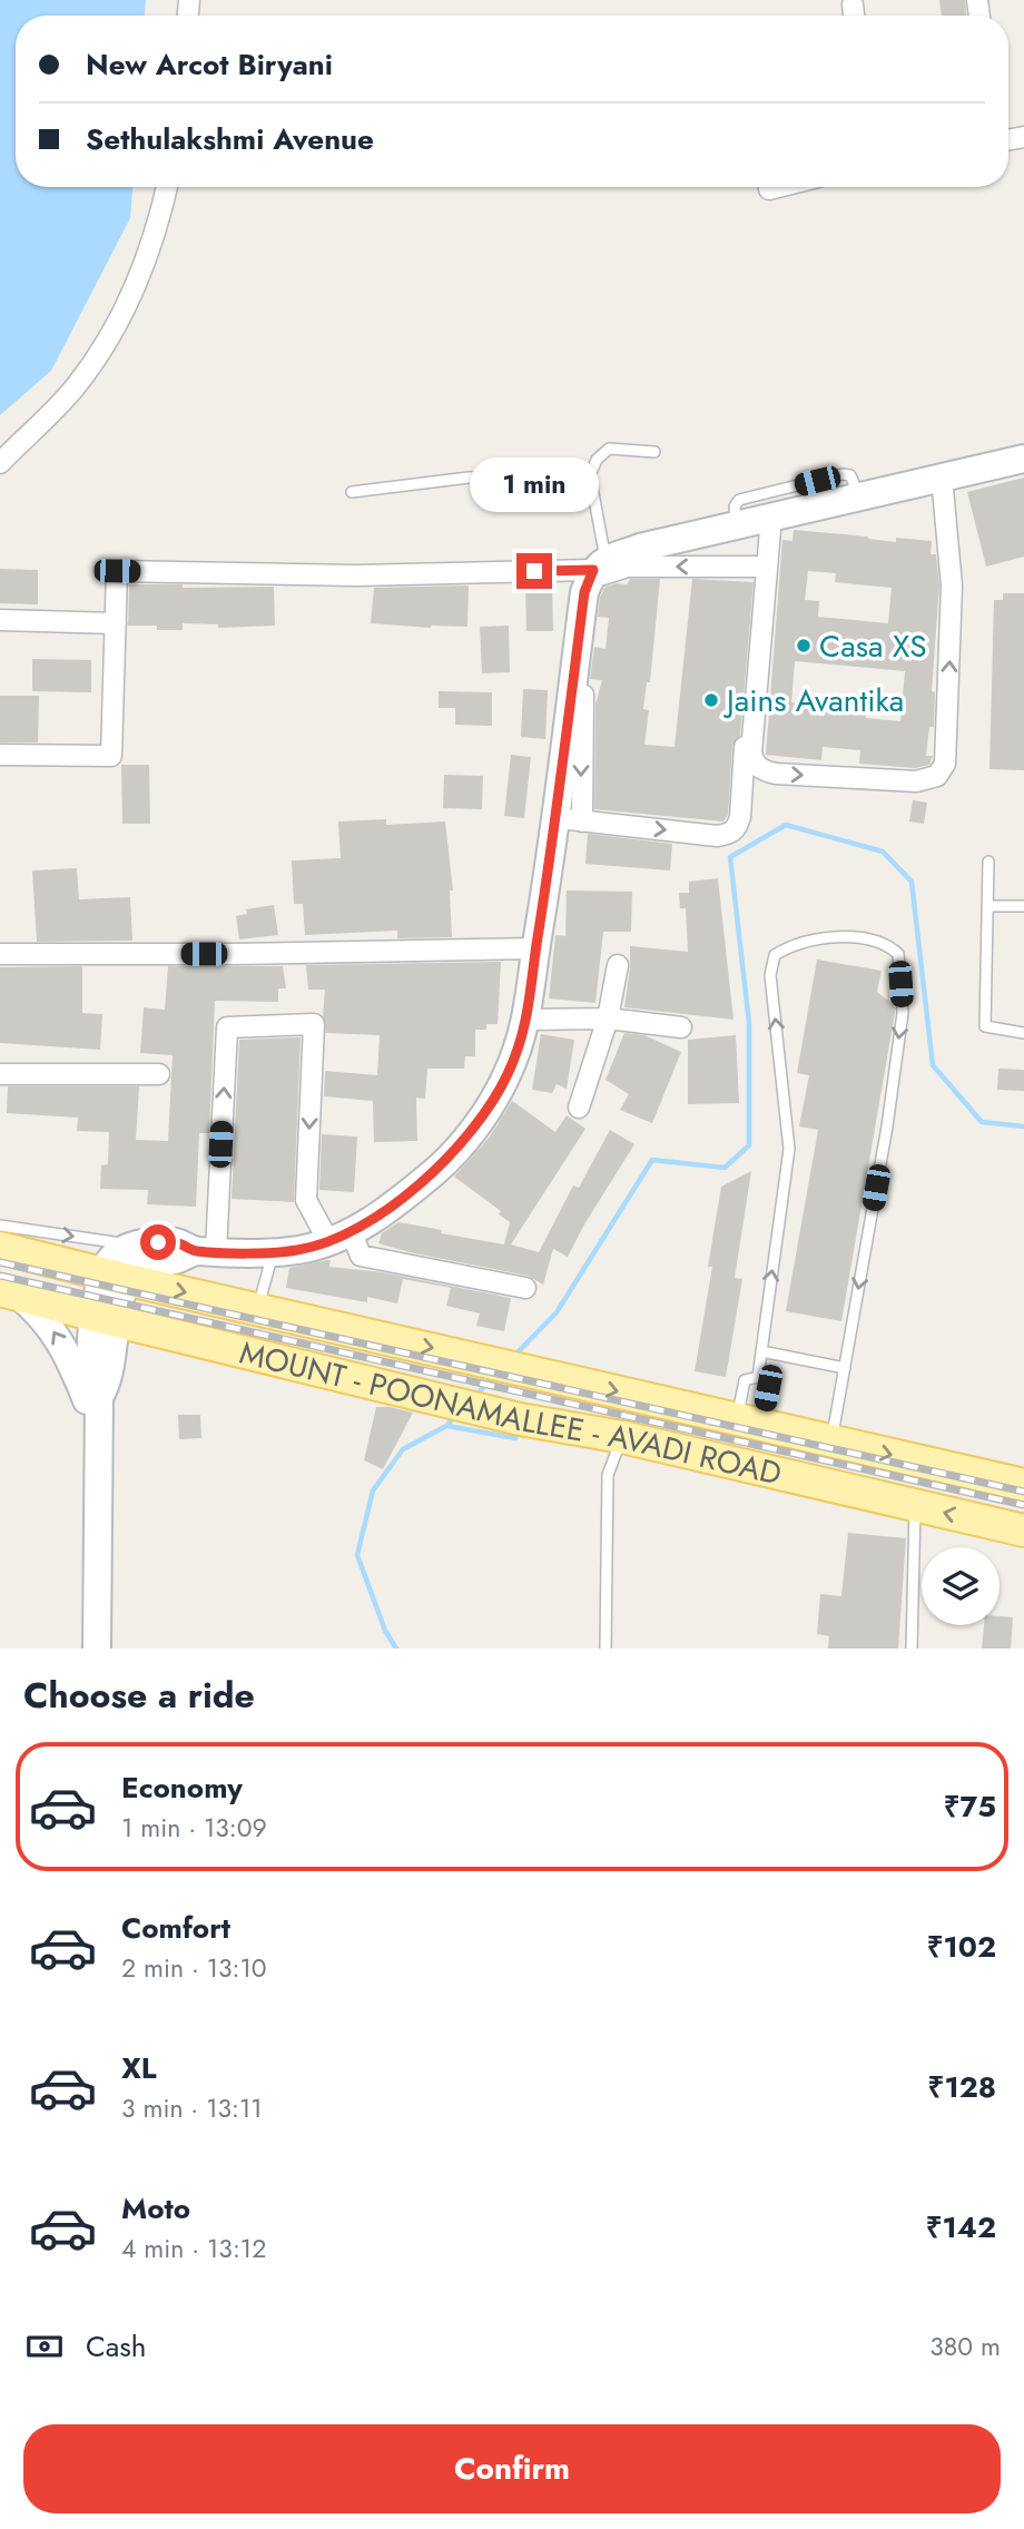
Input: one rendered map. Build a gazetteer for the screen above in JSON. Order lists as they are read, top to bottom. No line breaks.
{"streets":{"main road":["MOUNT - POONAMALLEE - AVADI ROAD"]},"places":["Casa XS","Jains Avantika"],"page":{"banner":["New Arcot Biryani","Sethulakshmi Avenue"],"bubble":"1 min","heading":"Choose a ride","list":[{"name":"Economy","note":"1 min · 13:09","value":"₹75"},{"name":"Comfort","note":"2 min · 13:10","value":"₹102"},{"name":"XL","note":"3 min · 13:11","value":"₹128"},{"name":"Moto","note":"4 min · 13:12","value":"₹142"}],"pay":["Cash","380 m"],"buttons":"Confirm"}}
